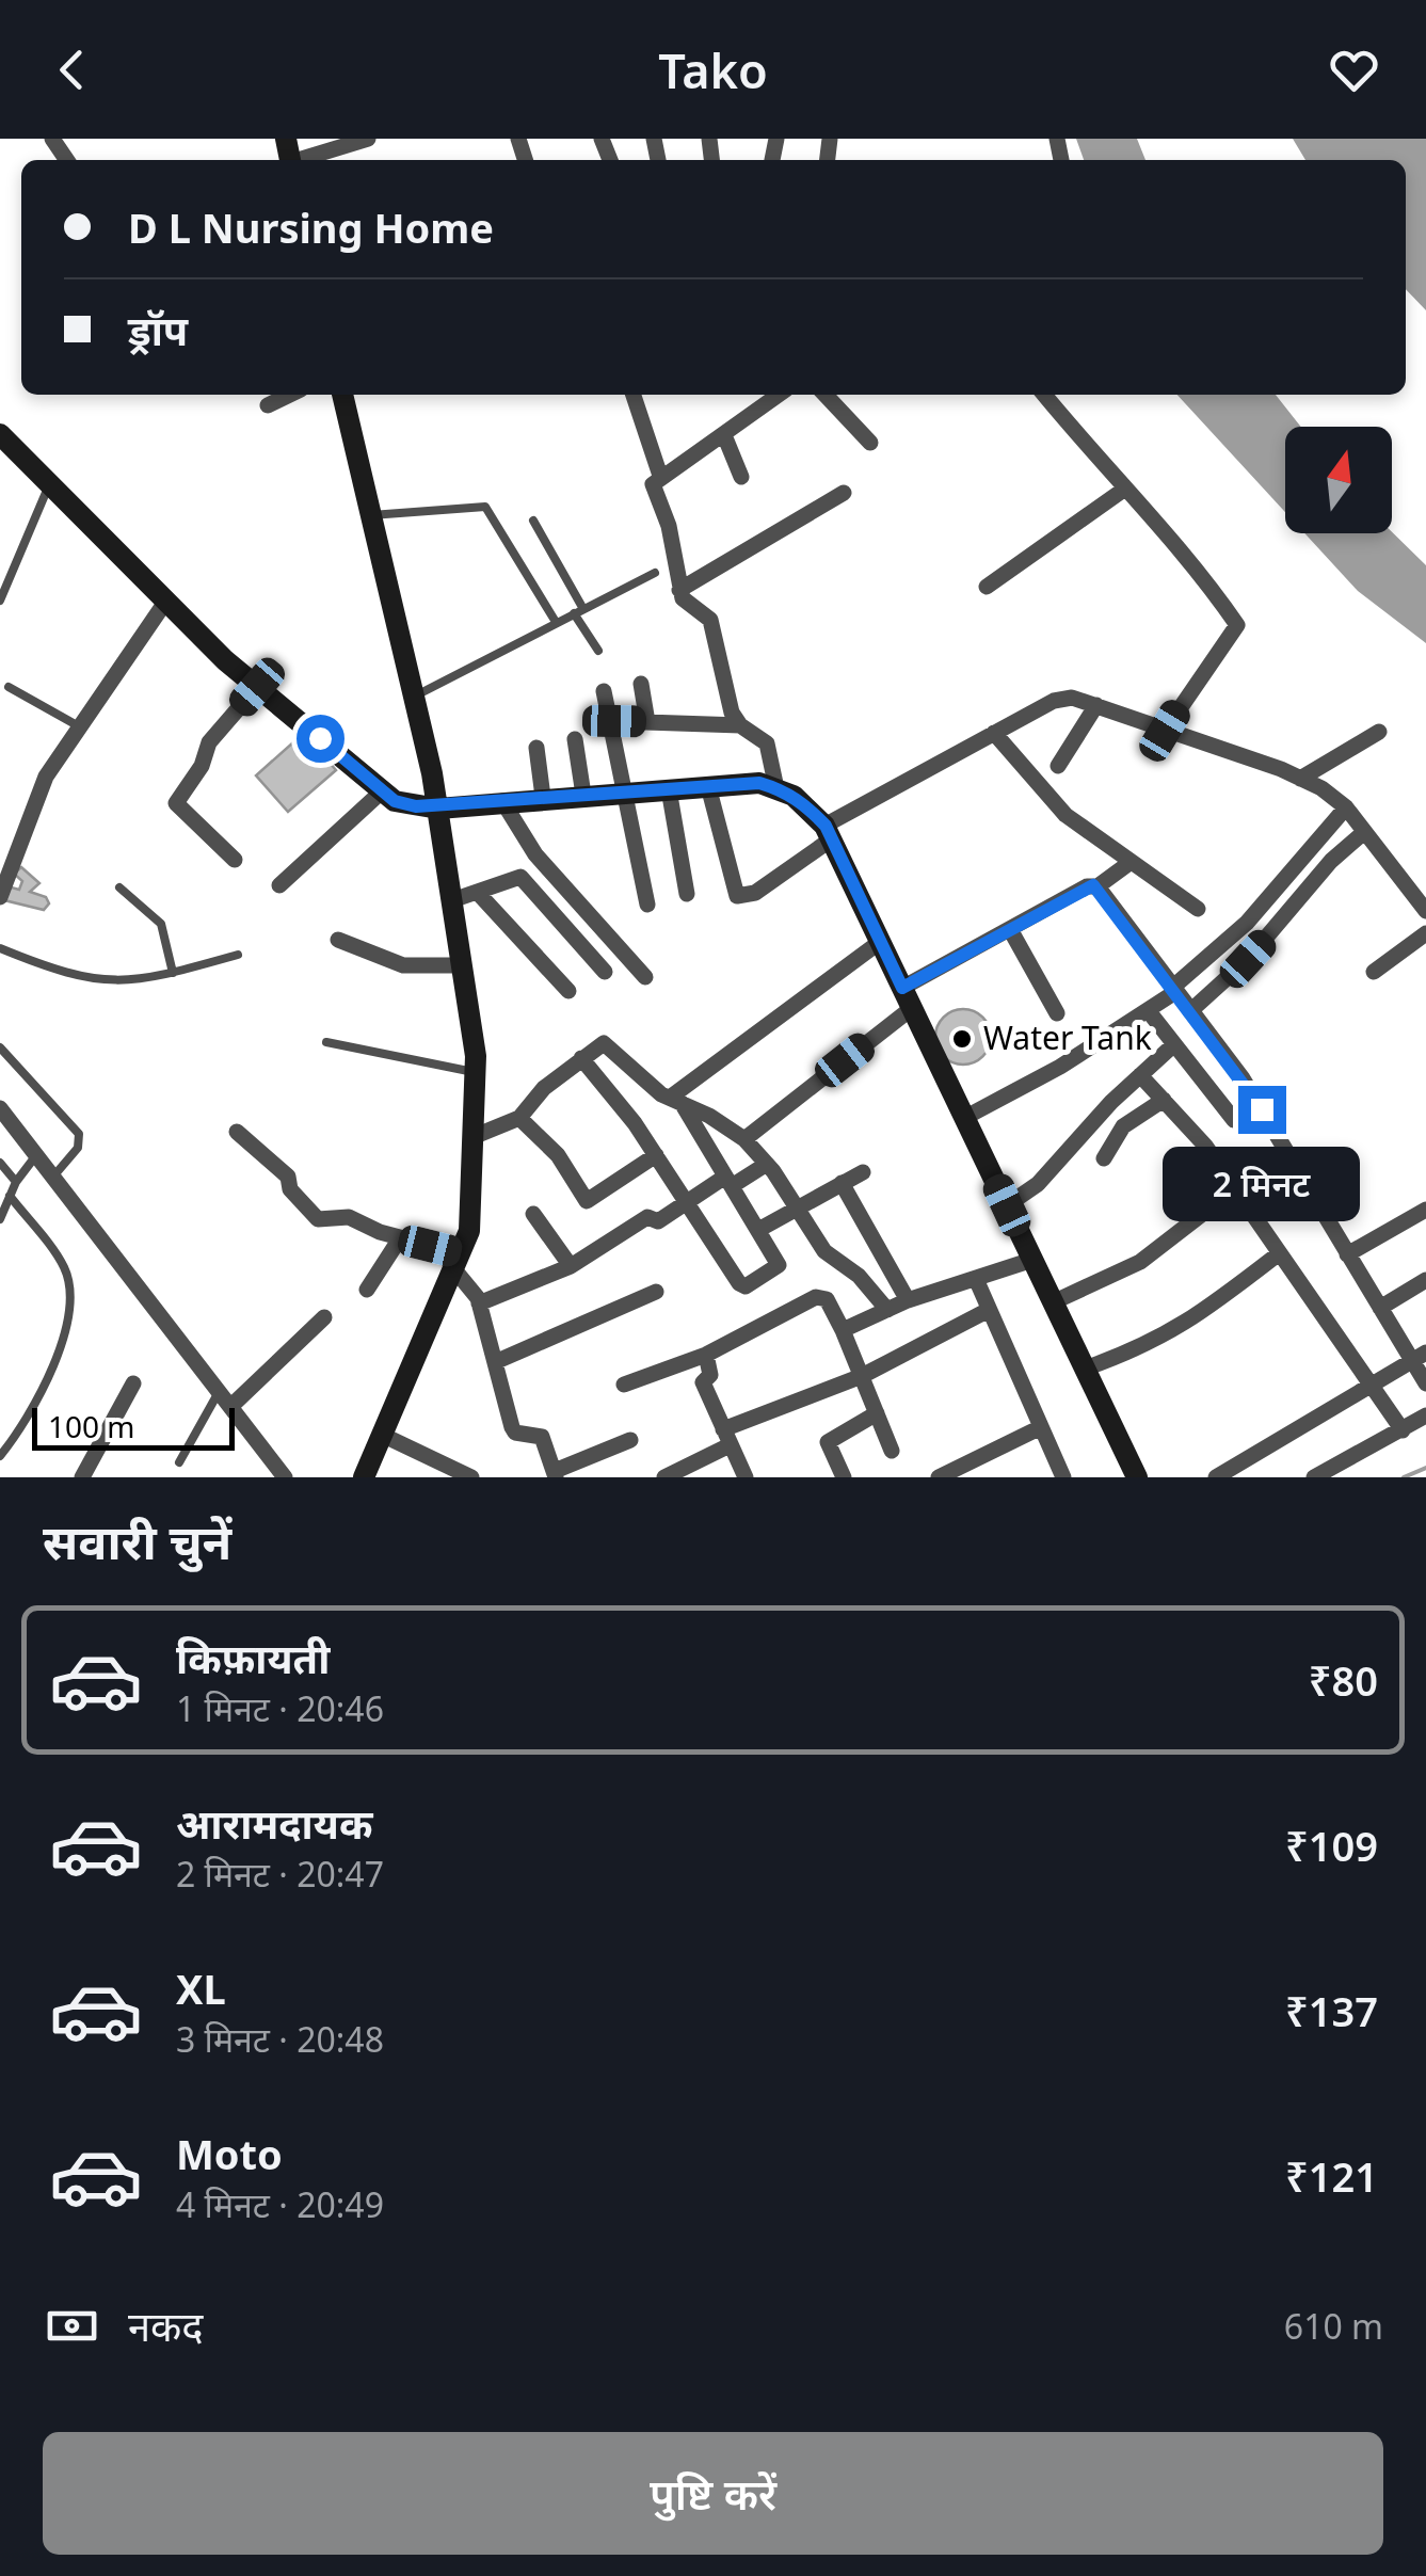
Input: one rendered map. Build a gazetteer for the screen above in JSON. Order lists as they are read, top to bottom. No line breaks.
{"places":["Water Tank"],"scale_bar":"100 m","north":"top","page":{"header":"Tako","banner":["D L Nursing Home","ड्रॉप"],"bubble":"2 मिनट","scale":"100 m","heading":"सवारी चुनें","list":[{"name":"किफ़ायती","note":"1 मिनट · 20:46","value":"₹80"},{"name":"आरामदायक","note":"2 मिनट · 20:47","value":"₹109"},{"name":"XL","note":"3 मिनट · 20:48","value":"₹137"},{"name":"Moto","note":"4 मिनट · 20:49","value":"₹121"}],"pay":["नकद","610 m"],"buttons":"पुष्टि करें"}}
